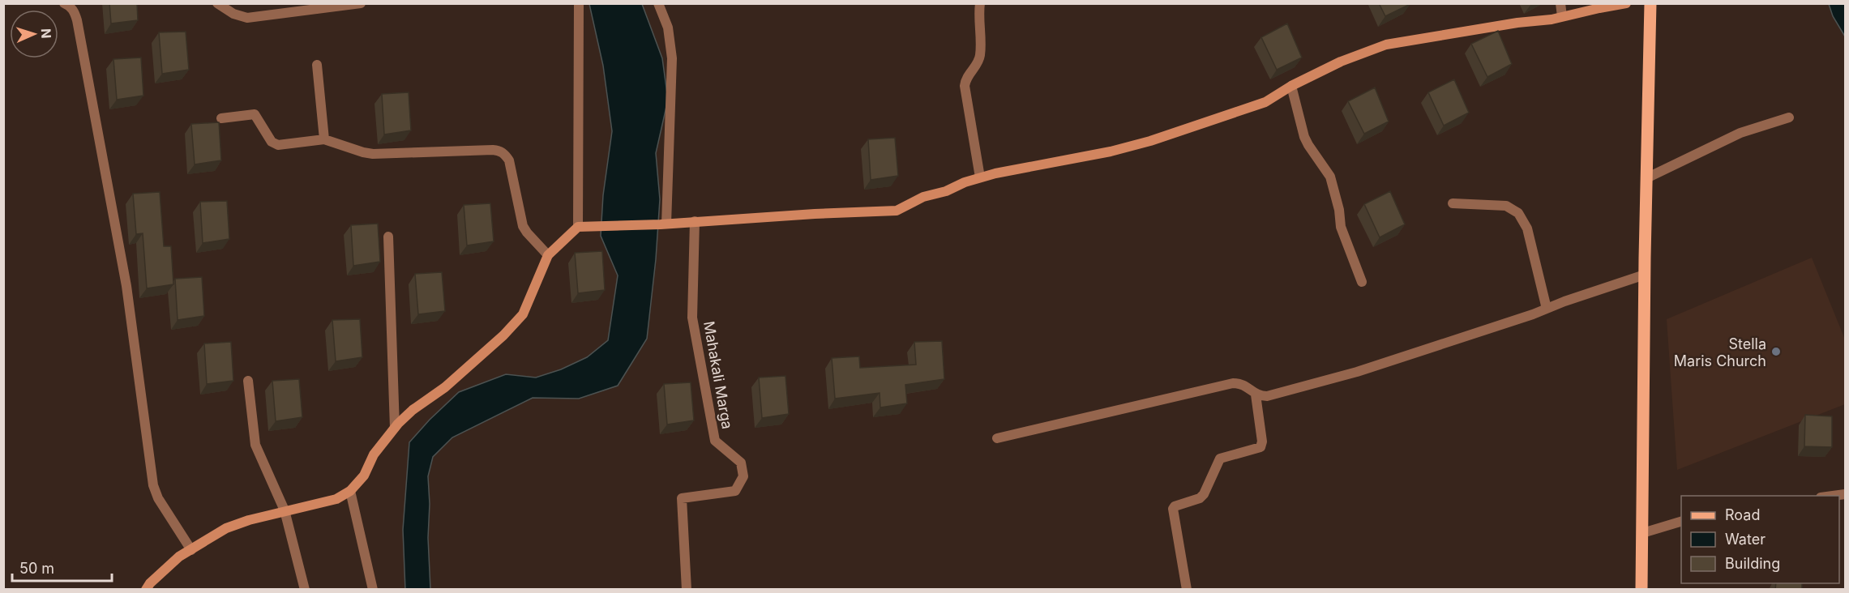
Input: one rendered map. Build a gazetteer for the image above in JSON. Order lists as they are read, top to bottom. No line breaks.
{"streets":{"street":["Mahakali Marga"]},"places":["Stella Maris Church"],"legend":["Road","Water","Building"],"scale_bar":"50 m","north":"right"}
